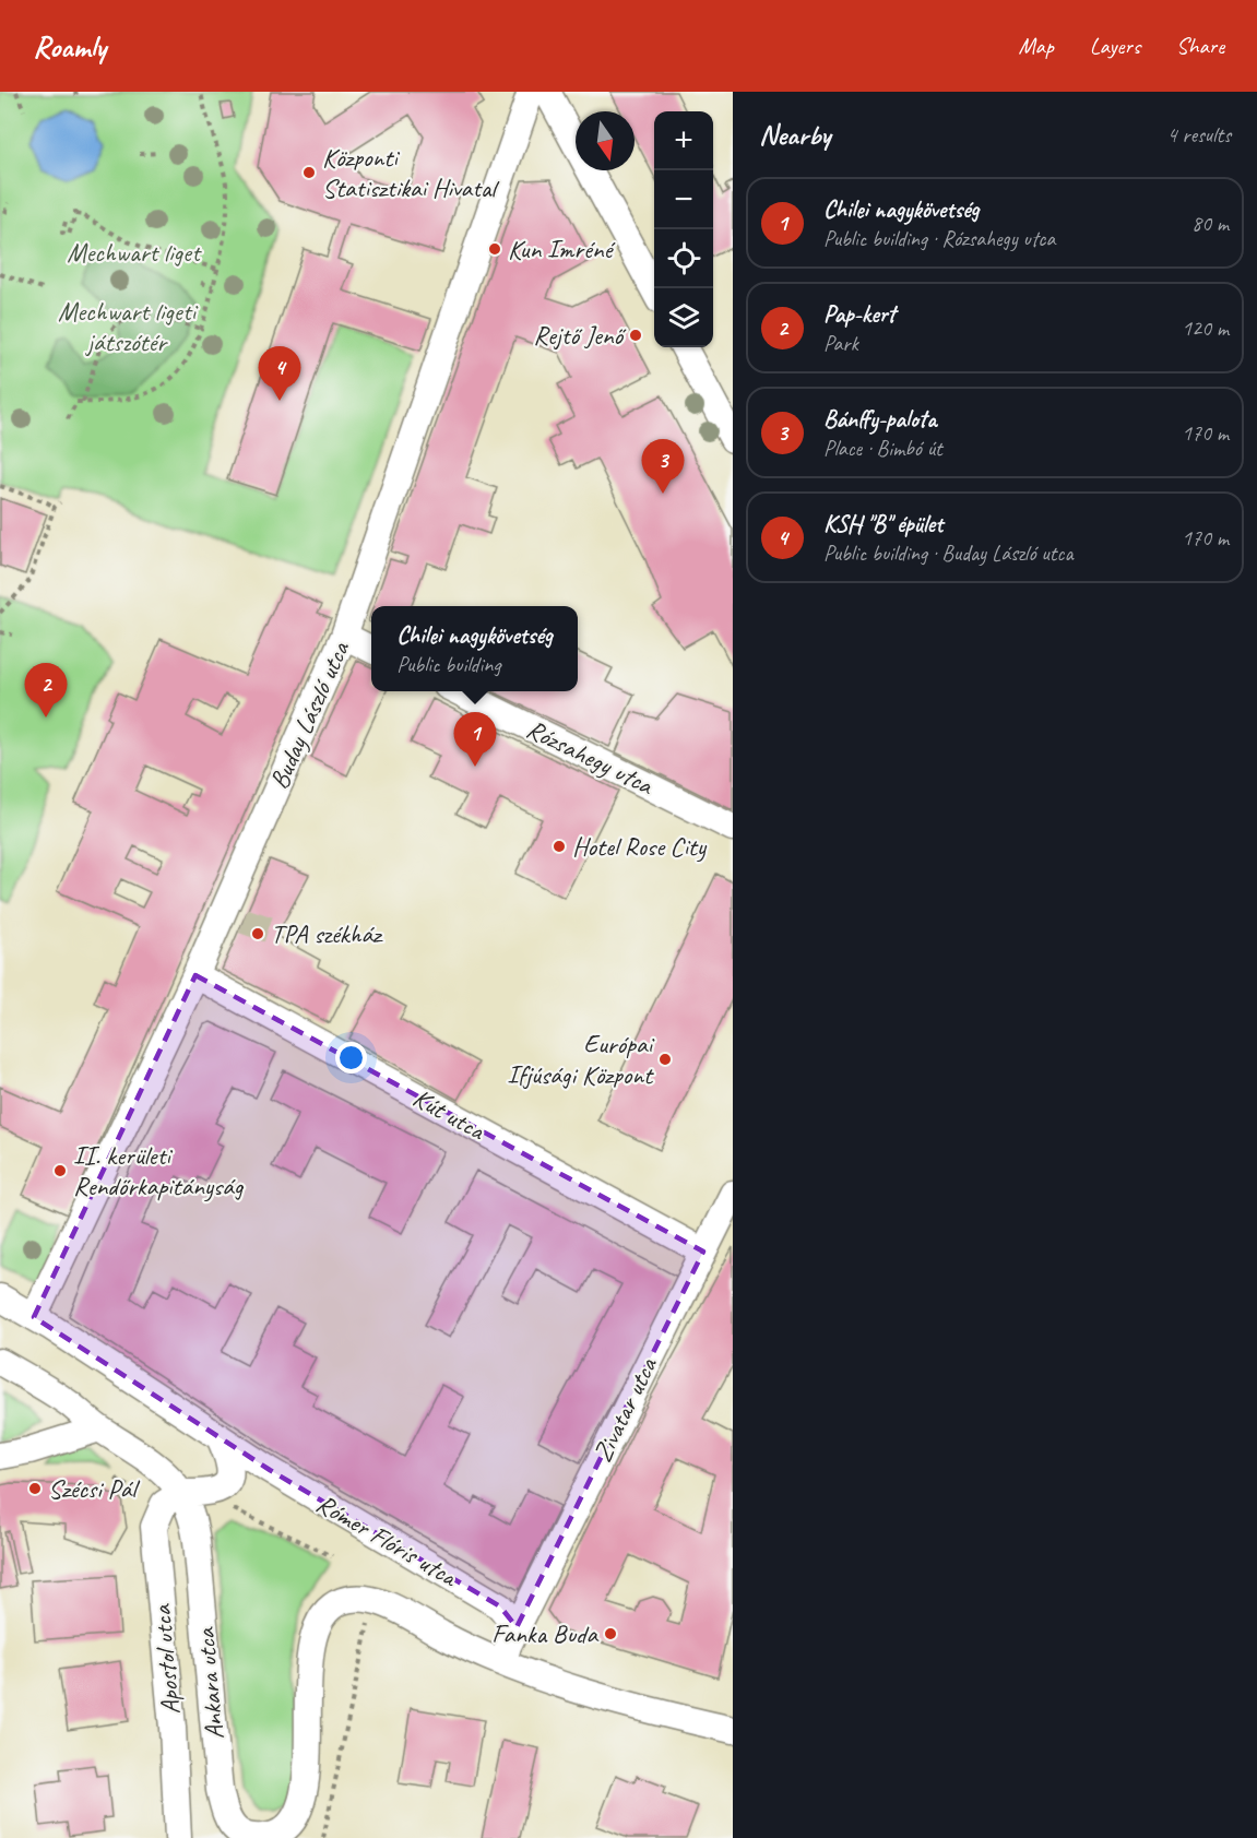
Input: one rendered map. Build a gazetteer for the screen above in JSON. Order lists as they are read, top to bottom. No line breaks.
{"streets":{"street":["Buday László utca","Rózsahegy utca","Kút utca","Zivatar utca","Rómer Flóris utca","Apostol utca","Ankara utca"]},"crossings":[["Buday László utca","Kút utca"],["Buday László utca","Rómer Flóris utca"],["Kút utca","Zivatar utca"],["Zivatar utca","Rómer Flóris utca"],["Rómer Flóris utca","Ankara utca"],["Apostol utca","Ankara utca"]],"parks":["Mechwart liget","Mechwart ligeti játszótér"],"places":["Központi Statisztikai Hivatal","Kun Imréné","Rejtő Jenő","Hotel Rose City","TPA székház","Európai Ifjúsági Központ","II. kerületi Rendőrkapitányság","Szécsi Pál","Fanka Buda"],"north":"bottom","page":{"header":"Roamly","nav":["Map","Layers","Share"],"heading":["Nearby","4 results"],"map_buttons":["+","−"],"list":[{"mark":"1","name":"Chilei nagykövetség","note":"Public building · Rózsahegy utca","value":"80 m"},{"mark":"2","name":"Pap-kert","note":"Park","value":"120 m"},{"mark":"3","name":"Bánffy-palota","note":"Place · Bimbó út","value":"170 m"},{"mark":"4","name":"KSH \"B\" épület","note":"Public building · Buday László utca","value":"170 m"}],"pins":["4","3","2","1"],"popup":["Chilei nagykövetség","Public building"]}}
